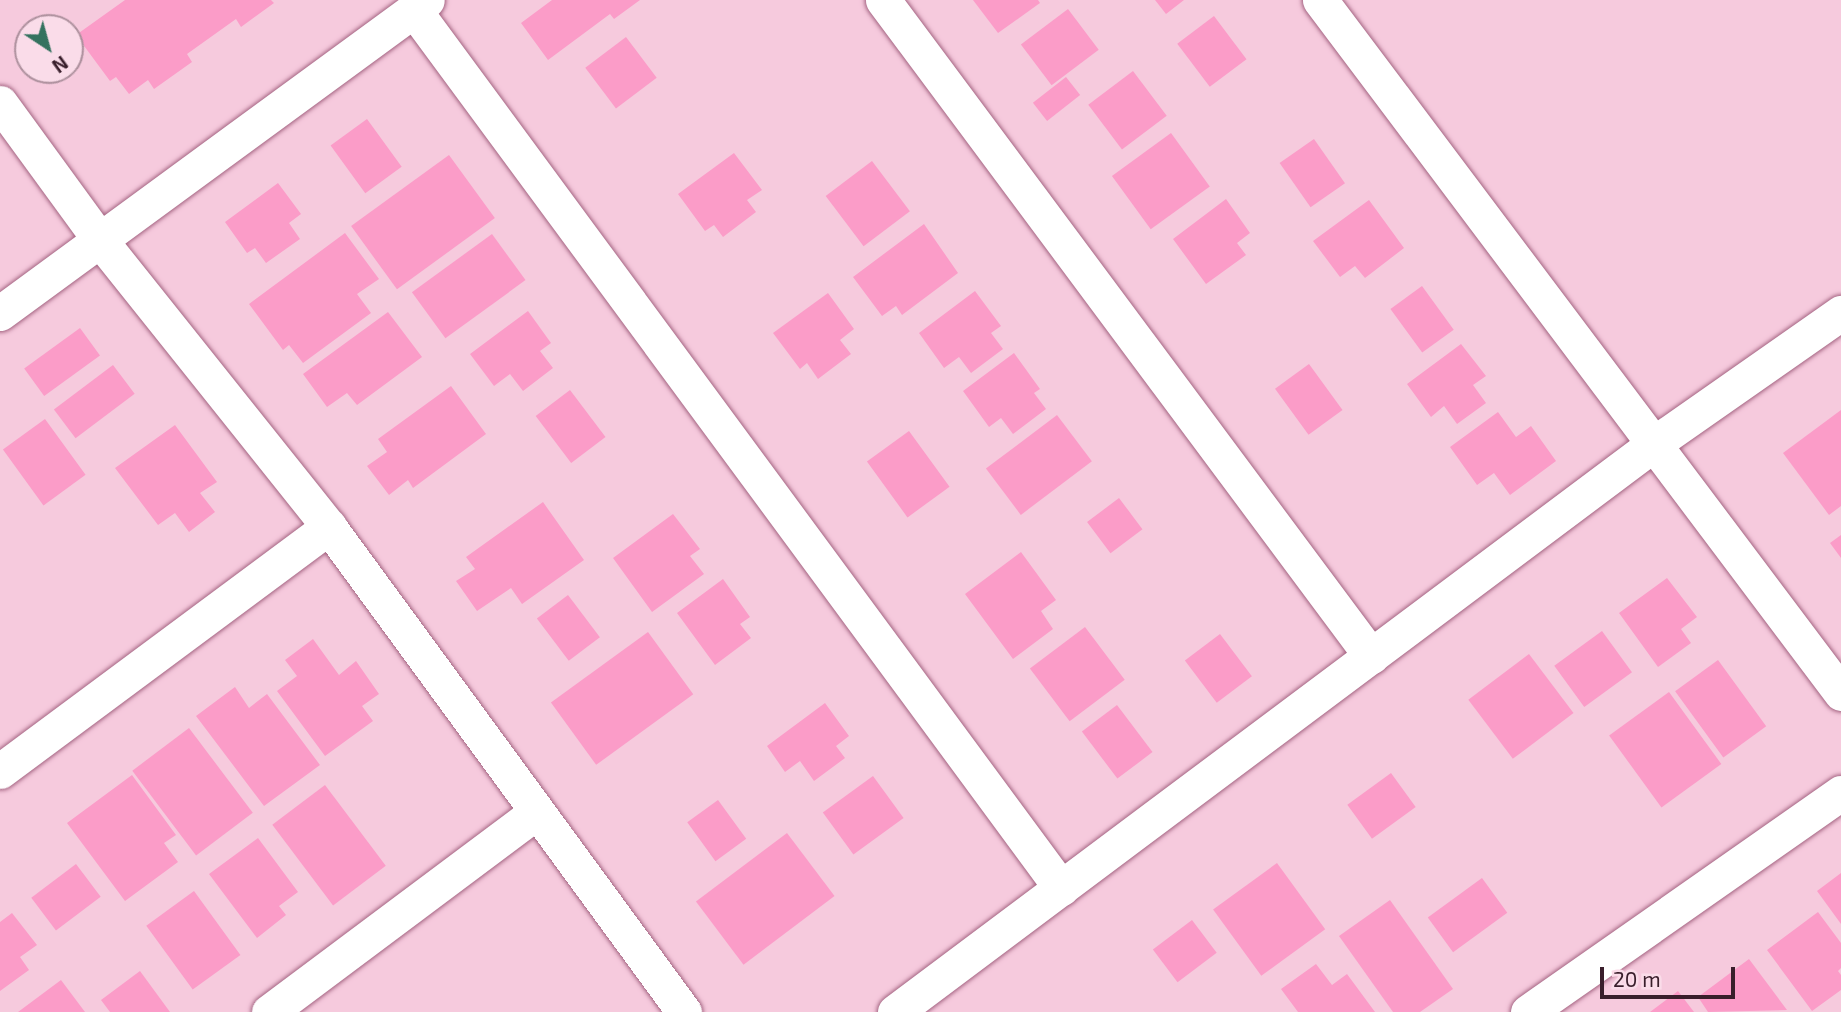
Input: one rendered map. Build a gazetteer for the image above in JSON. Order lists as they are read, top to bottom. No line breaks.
{"scale_bar":"20 m","north":"bottom right"}
